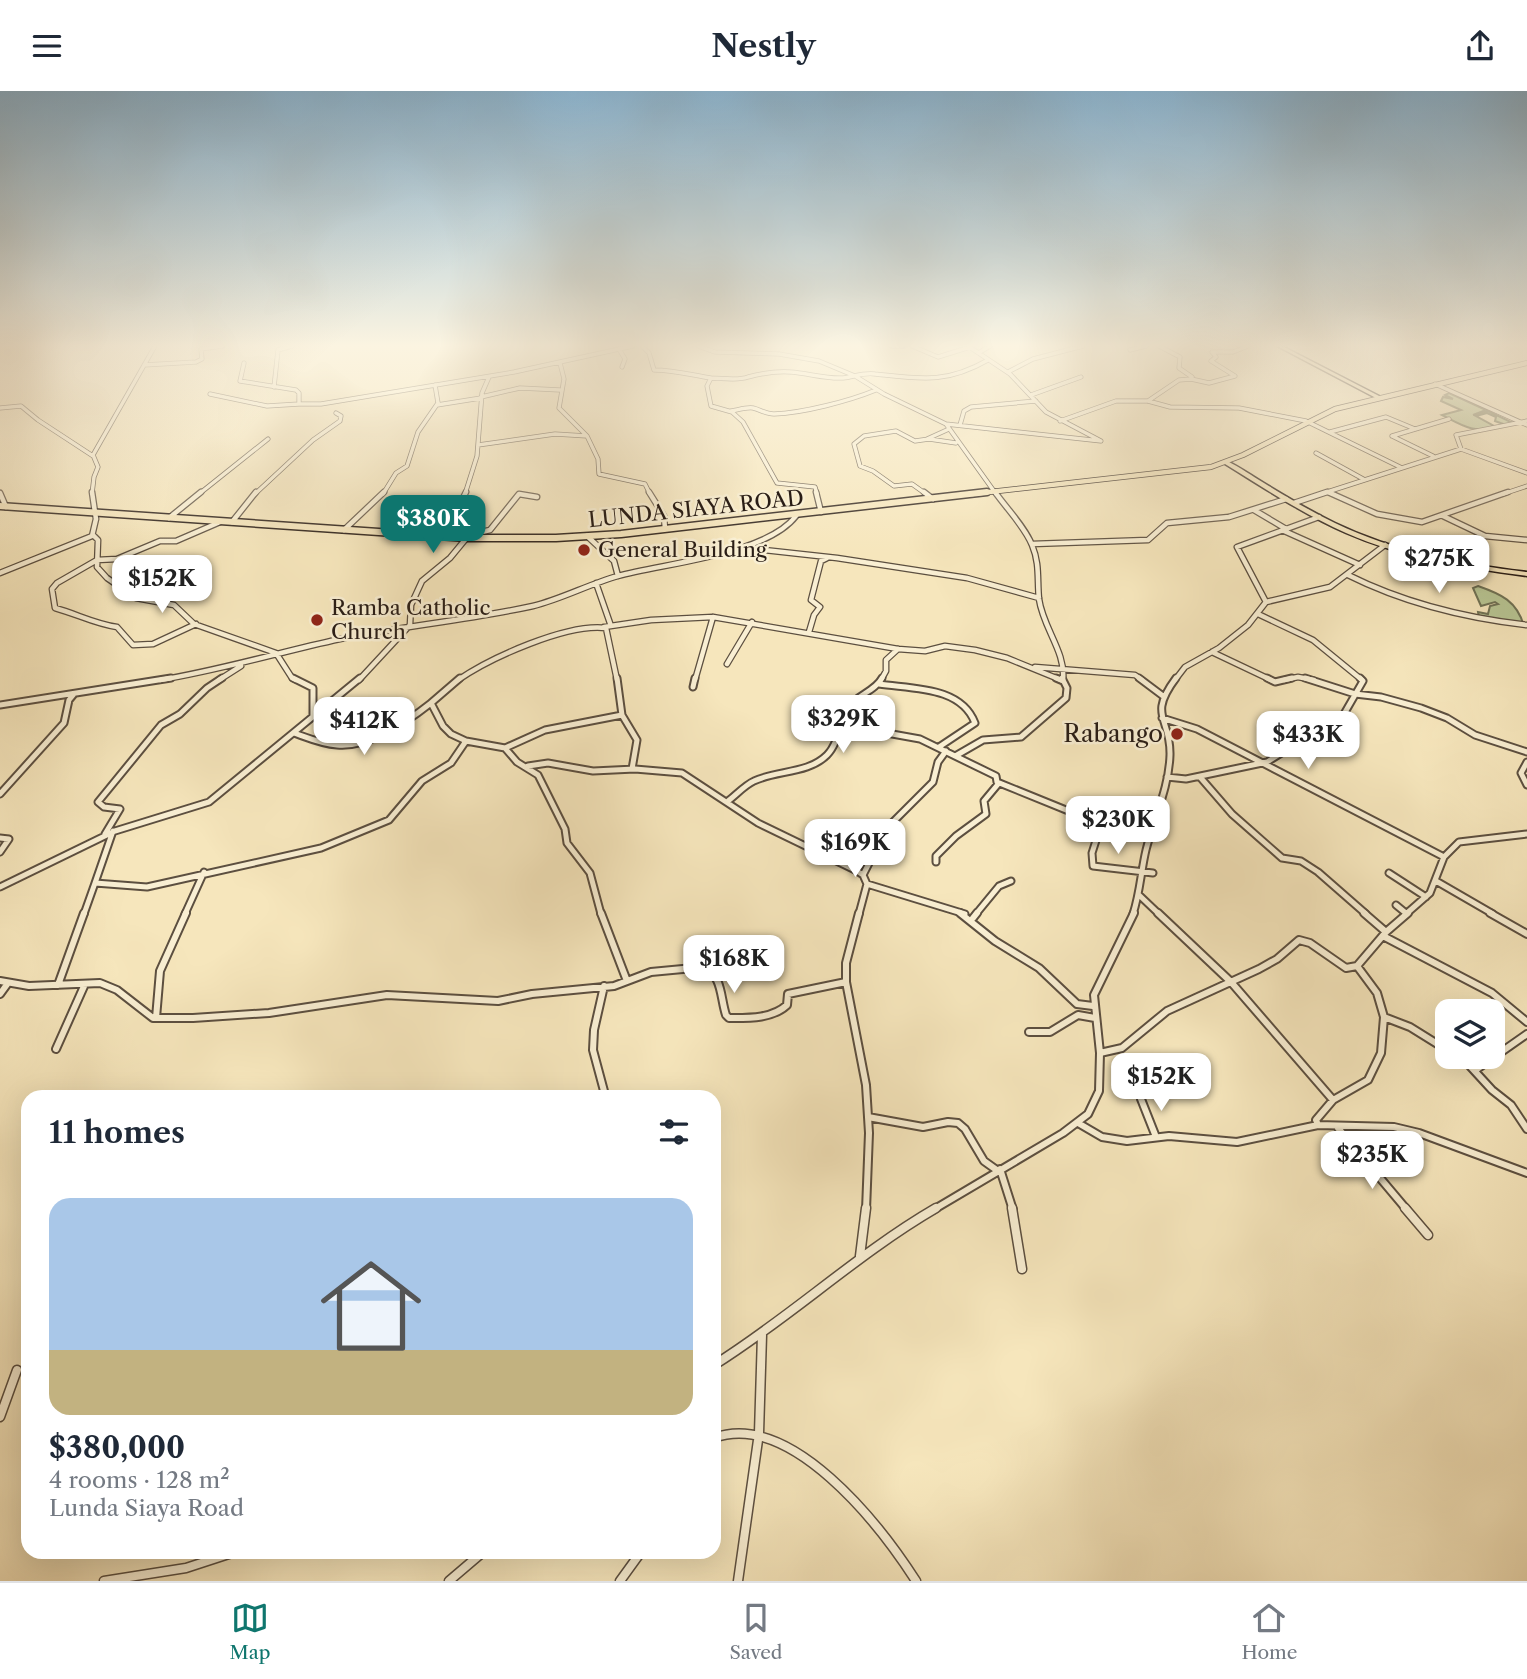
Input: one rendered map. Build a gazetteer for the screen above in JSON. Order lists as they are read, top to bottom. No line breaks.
{"streets":{"main road":["LUNDA SIAYA ROAD"]},"places":["General Building","Ramba Catholic Church","Rabango"],"page":{"header":"Nestly","price":["$380K","$275K","$152K","$329K","$412K","$433K","$230K","$169K","$168K","$152K","$235K"],"heading":"11 homes","list":[{"name":"$380,000","note":"4 rooms · 128 m² · Lunda Siaya Road"}],"tabs":["Map","Saved","Home"]}}
